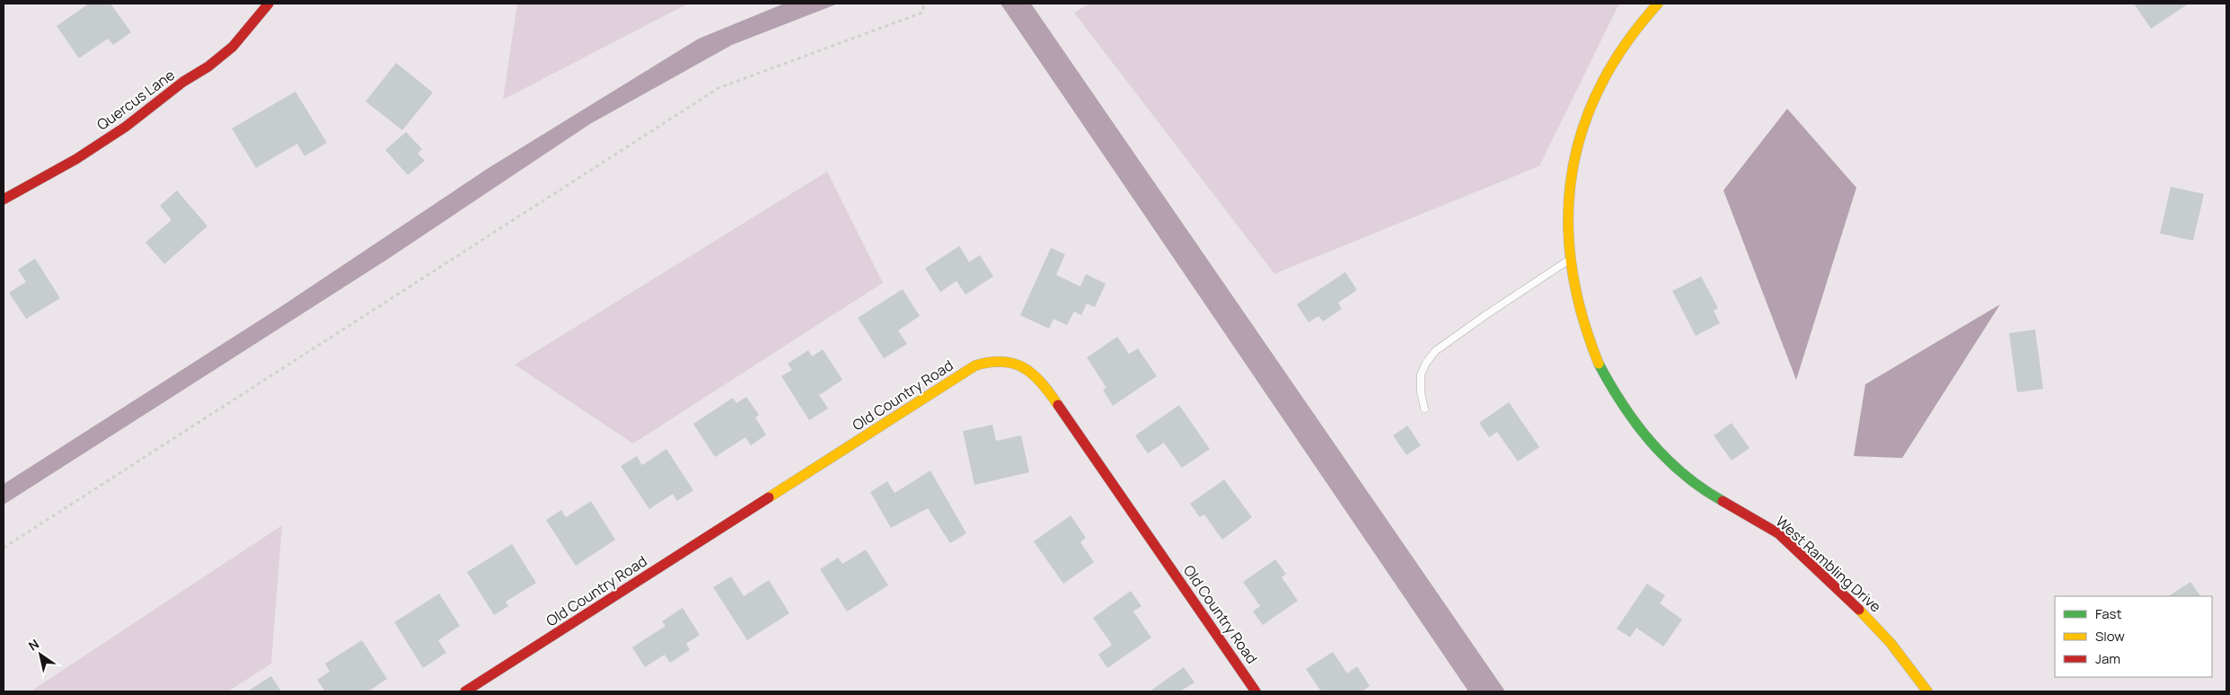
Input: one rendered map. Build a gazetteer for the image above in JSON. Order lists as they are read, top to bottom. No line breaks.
{"streets":{"street":["Quercus Lane","Old Country Road","West Rambling Drive"]},"legend":["Fast","Slow","Jam"],"north":"top left"}
